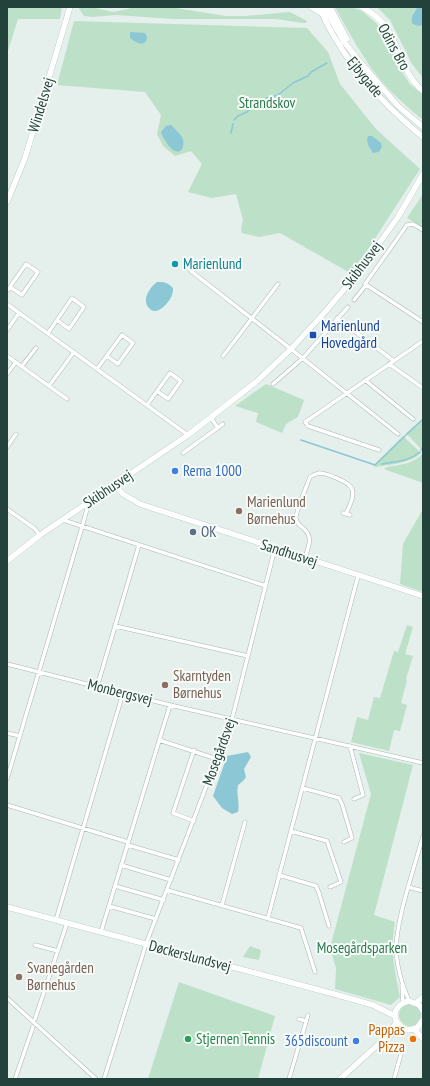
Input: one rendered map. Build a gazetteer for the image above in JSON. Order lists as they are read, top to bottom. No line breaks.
{"streets":{"street":["Odins Bro","Ejbygade","Windelsvej","Skibhusvej","Sandhusvej","Monbergsvej","Mosegårdsvej","Døckerslundsvej"]},"crossings":[["Skibhusvej","Sandhusvej"],["Sandhusvej","Mosegårdsvej"],["Monbergsvej","Mosegårdsvej"],["Mosegårdsvej","Døckerslundsvej"]],"parks":["Strandskov","Mosegårdsparken"],"places":{"other":["Marienlund","Rema 1000","Marienlund Børnehus","OK","Skarntyden Børnehus","Svanegården Børnehus","Stjernen Tennis","Pappas Pizza","365discount"],"transit":["Marienlund Hovedgård"]}}
